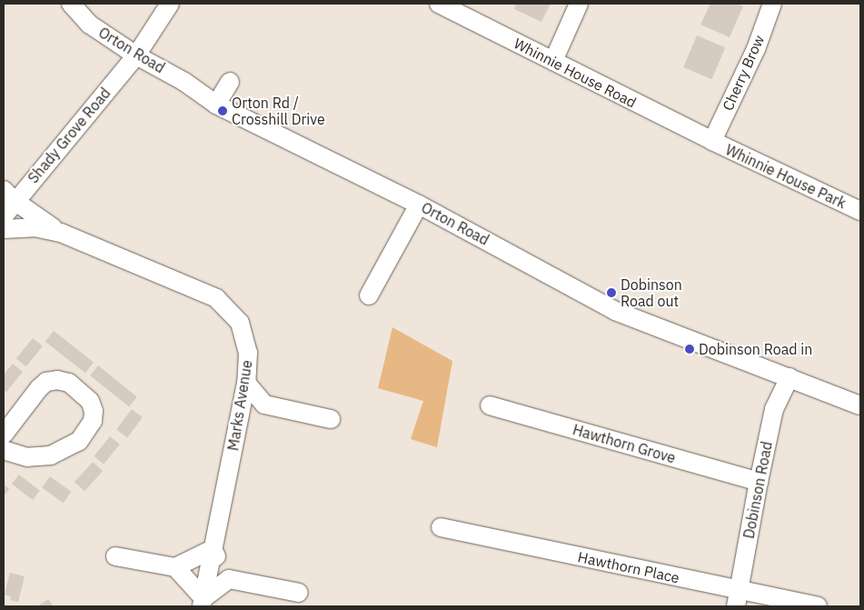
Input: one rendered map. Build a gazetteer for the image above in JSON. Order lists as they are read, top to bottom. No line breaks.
{"streets":{"street":["Orton Road","Whinnie House Road","Cherry Brow","Shady Grove Road","Whinnie House Park","Marks Avenue","Hawthorn Grove","Dobinson Road","Hawthorn Place"]},"crossings":[["Orton Road","Shady Grove Road"],["Orton Road","Dobinson Road"],["Whinnie House Road","Cherry Brow"],["Whinnie House Road","Whinnie House Park"],["Cherry Brow","Whinnie House Park"],["Shady Grove Road","Marks Avenue"],["Hawthorn Grove","Dobinson Road"],["Dobinson Road","Hawthorn Place"]],"places":["Orton Rd / Crosshill Drive","Dobinson Road out","Dobinson Road in"]}
